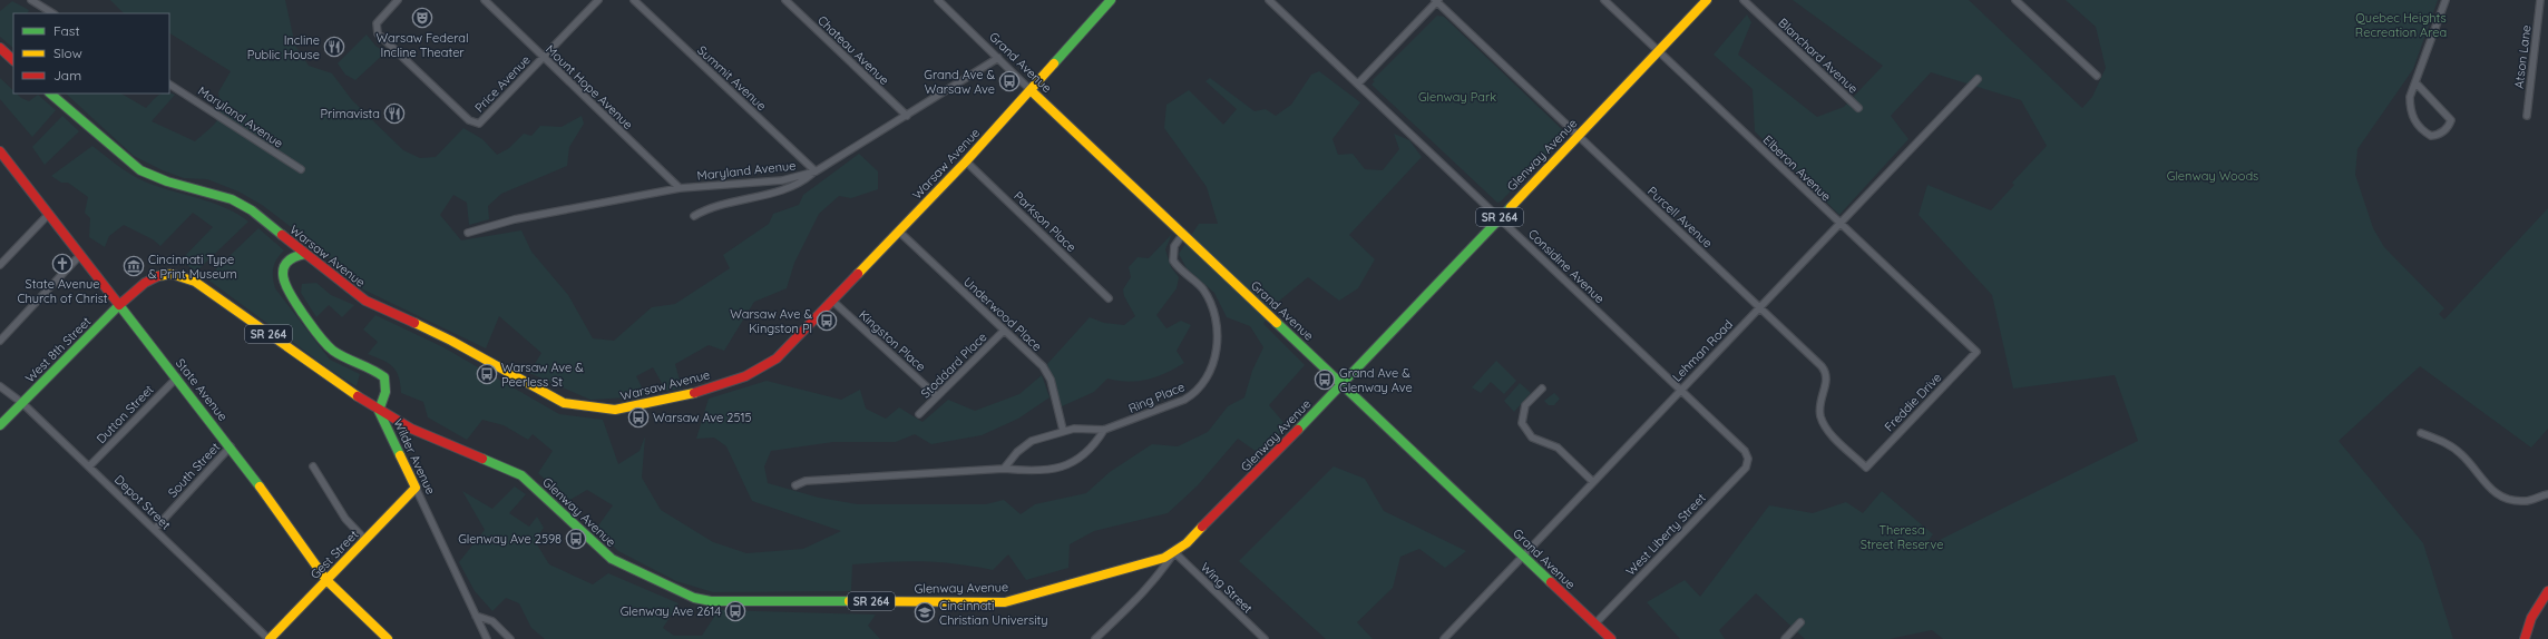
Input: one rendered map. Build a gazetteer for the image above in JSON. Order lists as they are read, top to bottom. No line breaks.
{"streets":{"main road":["Grand Avenue","Glenway Avenue","Warsaw Avenue","SR 264","West 8th Street","State Avenue","Wilder Avenue","Gest Street"],"street":["Chateau Avenue","Blanchard Avenue","Atson Lane","Summit Avenue","Price Avenue","Mount Hope Avenue","Maryland Avenue","Elberon Avenue","Purcell Avenue","Parkson Place","Considine Avenue","Underwood Place","Kingston Place","Lehman Road","Stoddard Place","Ring Place","Freddie Drive","Dutton Street","South Street","Depot Street","West Liberty Street","Wing Street"]},"crossings":[["Chateau Avenue","Maryland Avenue"],["Grand Avenue","Maryland Avenue"],["Grand Avenue","Glenway Avenue"],["Grand Avenue","Warsaw Avenue"],["Grand Avenue","Lehman Road"],["Grand Avenue","Ring Place"],["Grand Avenue","West Liberty Street"],["Summit Avenue","Maryland Avenue"],["Price Avenue","Mount Hope Avenue"],["Mount Hope Avenue","Maryland Avenue"],["Glenway Avenue","Elberon Avenue"],["Glenway Avenue","Purcell Avenue"],["Glenway Avenue","Considine Avenue"],["Glenway Avenue","West 8th Street"],["Glenway Avenue","Wilder Avenue"],["Glenway Avenue","Wing Street"],["Warsaw Avenue","Parkson Place"],["Warsaw Avenue","Underwood Place"],["Warsaw Avenue","Kingston Place"],["Warsaw Avenue","Wilder Avenue"],["Elberon Avenue","Lehman Road"],["Elberon Avenue","Freddie Drive"],["Purcell Avenue","Lehman Road"],["Purcell Avenue","Freddie Drive"],["Considine Avenue","Lehman Road"],["Considine Avenue","West Liberty Street"],["Underwood Place","Stoddard Place"],["Underwood Place","Ring Place"],["Kingston Place","Stoddard Place"],["West 8th Street","State Avenue"],["West 8th Street","Depot Street"],["State Avenue","Dutton Street"],["State Avenue","South Street"],["State Avenue","Gest Street"],["Dutton Street","Depot Street"],["Wilder Avenue","Gest Street"],["South Street","Depot Street"],["Depot Street","Gest Street"]],"parks":["Quebec Heights Recreation Area","Glenway Park","Glenway Woods","Theresa Street Reserve"],"places":{"theatre":["Warsaw Federal Incline Theater"],"restaurant":["Incline Public House","Primavista"],"bus stop":["Grand Ave & Warsaw Ave","Warsaw Ave & Kingston Pl","Warsaw Ave & Peerless St","Grand Ave & Glenway Ave","Warsaw Ave 2515","Glenway Ave 2598","Glenway Ave 2614"],"church":["State Avenue Church of Christ"],"museum":["Cincinnati Type & Print Museum"],"school or university":["Cincinnati Christian University"]},"legend":["Fast","Slow","Jam"]}
